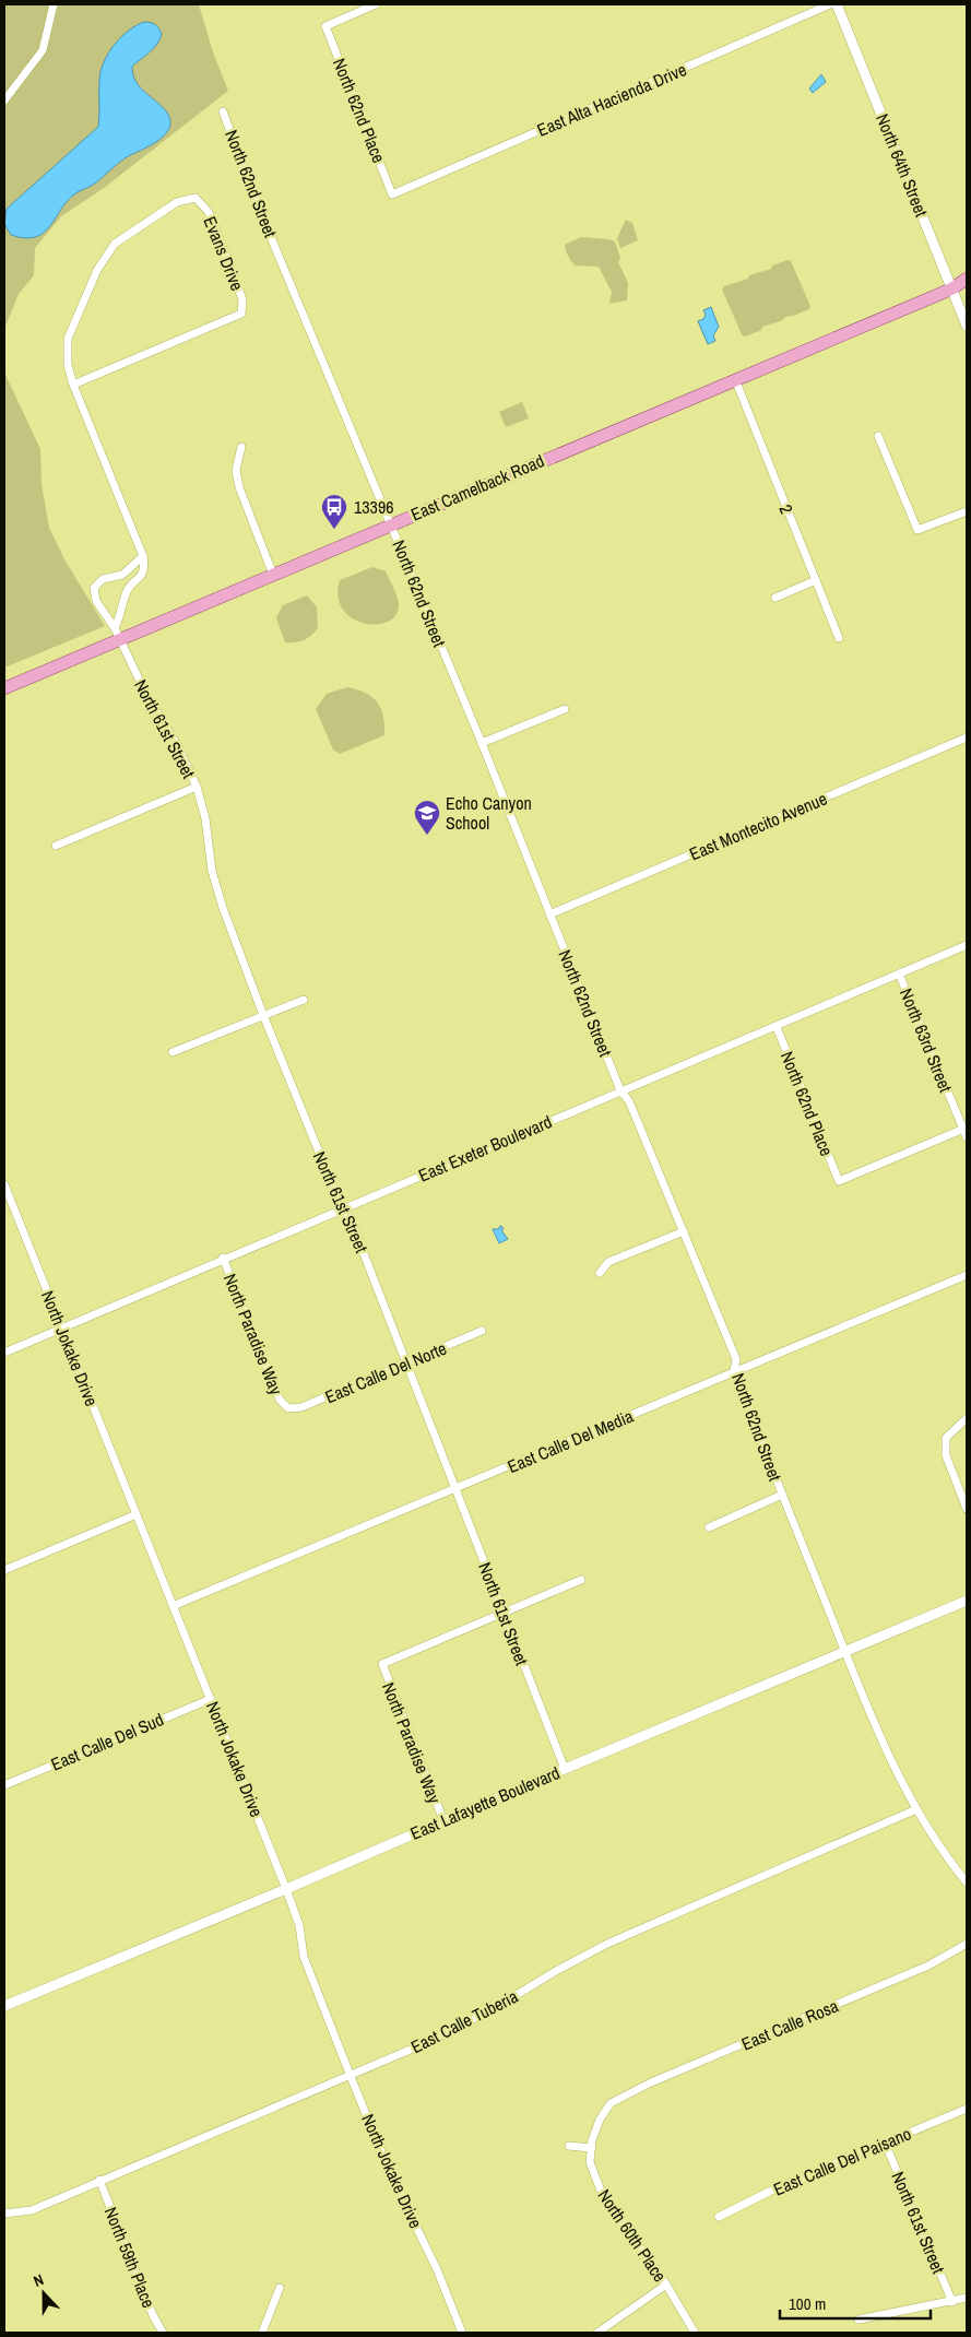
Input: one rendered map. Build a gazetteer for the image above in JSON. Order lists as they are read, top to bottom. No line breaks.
{"streets":{"main road":["East Camelback Road"],"street":["East Alta Hacienda Drive","North 62nd Place","North 64th Street","North 62nd Street","Evans Drive","2","North 61st Street","East Montecito Avenue","North 63rd Street","East Exeter Boulevard","North Paradise Way","North Jokake Drive","East Calle Del Norte","East Calle Del Media","East Calle Del Sud","East Lafayette Boulevard","East Calle Tuberia","East Calle Rosa","East Calle Del Paisano","North 60th Place","North 59th Place"]},"crossings":[["East Alta Hacienda Drive","North 62nd Place"],["North 62nd Place","North 63rd Street"],["North 62nd Place","East Exeter Boulevard"],["North 64th Street","East Camelback Road"],["North 62nd Street","East Camelback Road"],["North 62nd Street","East Montecito Avenue"],["North 62nd Street","East Exeter Boulevard"],["North 62nd Street","East Calle Del Media"],["North 62nd Street","East Lafayette Boulevard"],["North 62nd Street","East Calle Tuberia"],["East Camelback Road","2"],["East Camelback Road","North 61st Street"],["North 61st Street","East Exeter Boulevard"],["North 61st Street","North Paradise Way"],["North 61st Street","East Calle Del Norte"],["North 61st Street","East Calle Del Media"],["North 61st Street","East Lafayette Boulevard"],["North 61st Street","East Calle Del Paisano"],["North 63rd Street","East Exeter Boulevard"],["East Exeter Boulevard","North Paradise Way"],["East Exeter Boulevard","North Jokake Drive"],["North Paradise Way","East Calle Del Norte"],["North Paradise Way","East Lafayette Boulevard"],["North Jokake Drive","East Calle Del Media"],["North Jokake Drive","East Calle Del Sud"],["North Jokake Drive","East Lafayette Boulevard"],["North Jokake Drive","East Calle Tuberia"],["East Calle Tuberia","North 59th Place"],["East Calle Rosa","North 60th Place"]],"places":{"bus stop":["13396"],"school or university":["Echo Canyon School"]},"scale_bar":"100 m","north":"top"}
